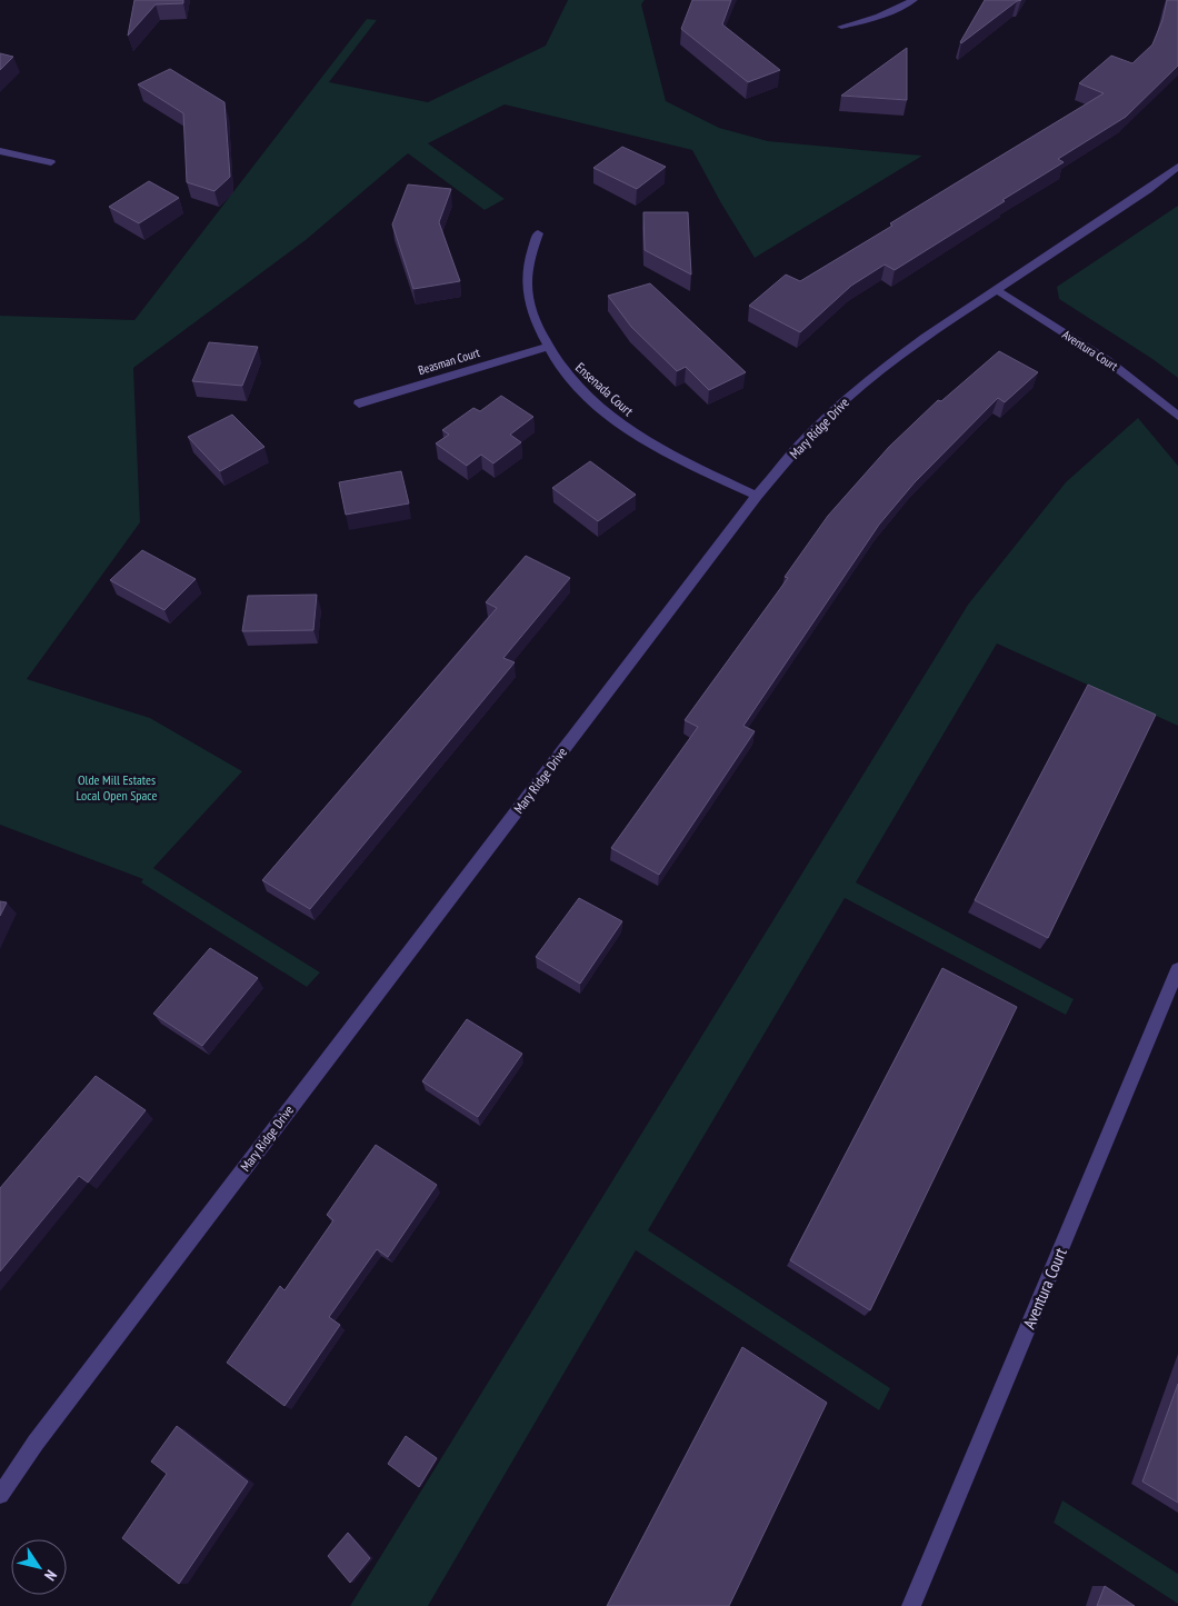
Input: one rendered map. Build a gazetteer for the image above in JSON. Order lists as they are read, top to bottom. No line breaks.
{"streets":{"street":["Aventura Court","Beasman Court","Ensenada Court","Mary Ridge Drive"]},"crossings":[["Aventura Court","Mary Ridge Drive"],["Beasman Court","Ensenada Court"],["Ensenada Court","Mary Ridge Drive"]],"parks":["Olde Mill Estates Local Open Space"],"north":"bottom right"}
